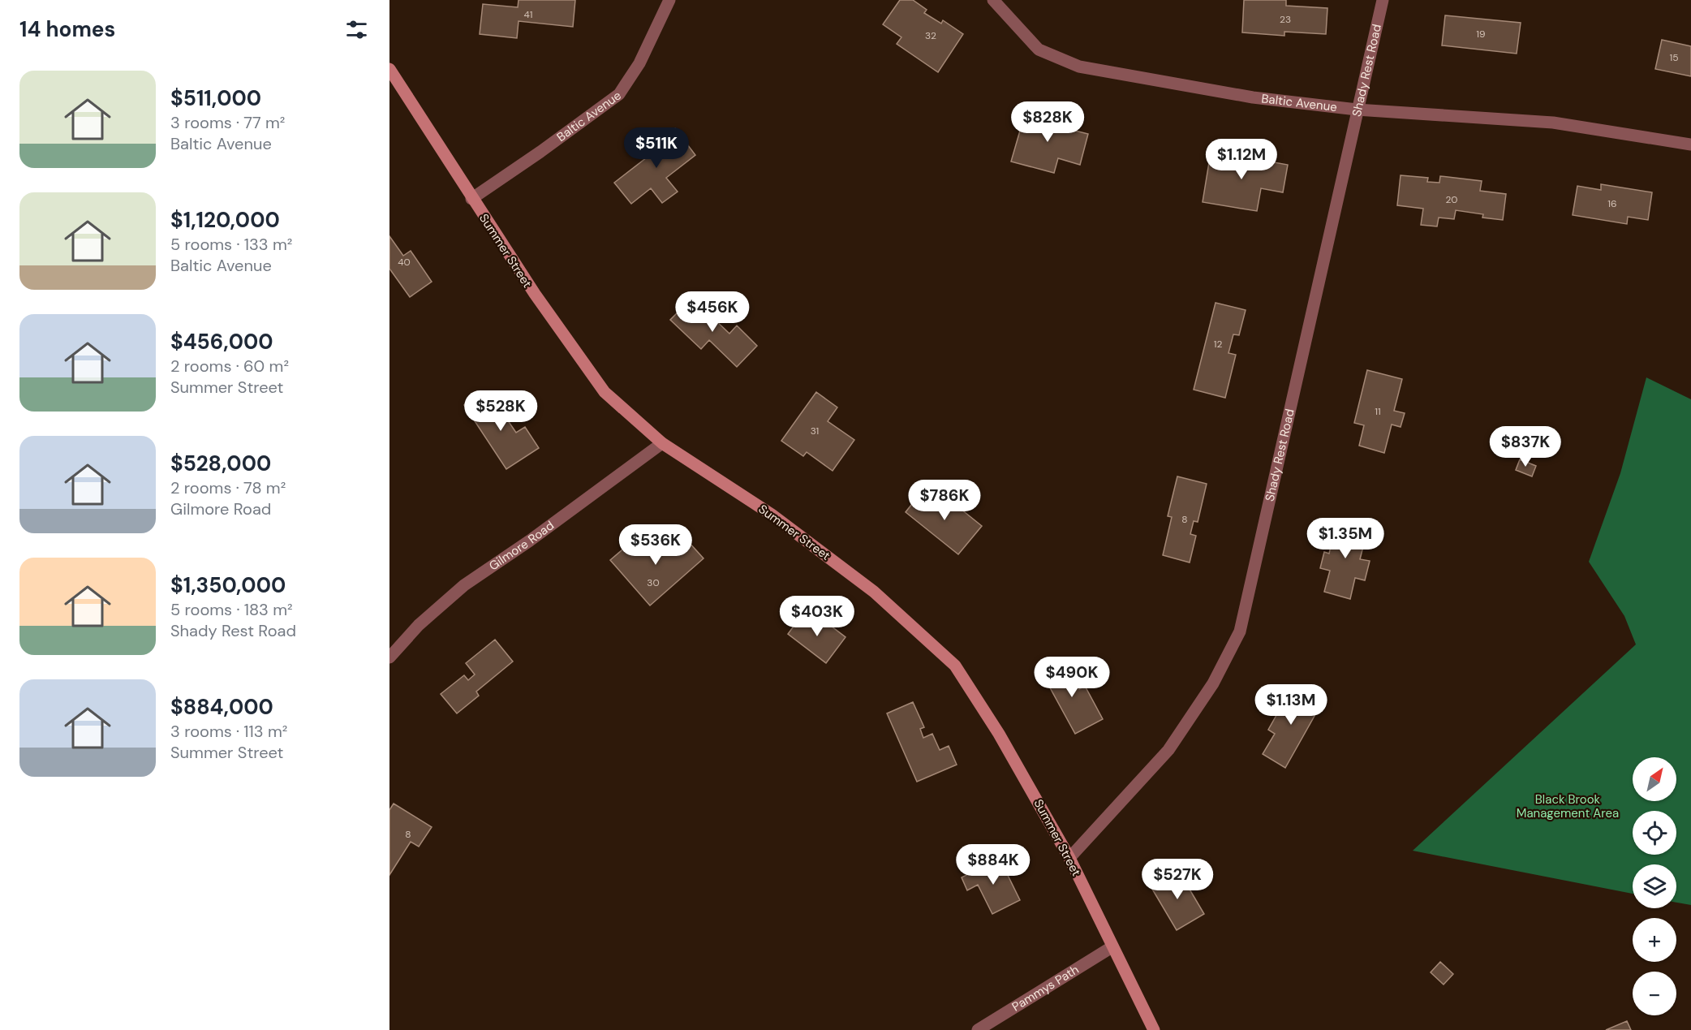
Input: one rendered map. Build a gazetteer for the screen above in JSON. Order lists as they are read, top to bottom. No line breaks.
{"streets":{"street":["Shady Rest Road","Baltic Avenue","Summer Street","Gilmore Road","Pammys Path"]},"crossings":[["Shady Rest Road","Baltic Avenue"],["Shady Rest Road","Summer Street"],["Baltic Avenue","Summer Street"],["Summer Street","Gilmore Road"],["Summer Street","Pammys Path"]],"parks":["Black Brook Management Area"],"house_numbers":["41","23","19","32","15","20","16","40","12","11","31","8","30","8"],"north":"top right","page":{"heading":"14 homes","list":[{"name":"$511,000","note":"3 rooms · 77 m² · Baltic Avenue"},{"name":"$1,120,000","note":"5 rooms · 133 m² · Baltic Avenue"},{"name":"$456,000","note":"2 rooms · 60 m² · Summer Street"},{"name":"$528,000","note":"2 rooms · 78 m² · Gilmore Road"},{"name":"$1,350,000","note":"5 rooms · 183 m² · Shady Rest Road"},{"name":"$884,000","note":"3 rooms · 113 m² · Summer Street"}],"price":["$828K","$511K","$1.12M","$456K","$528K","$837K","$786K","$1.35M","$536K","$403K","$490K","$1.13M","$884K","$527K"],"map_buttons":["+","−"]}}
